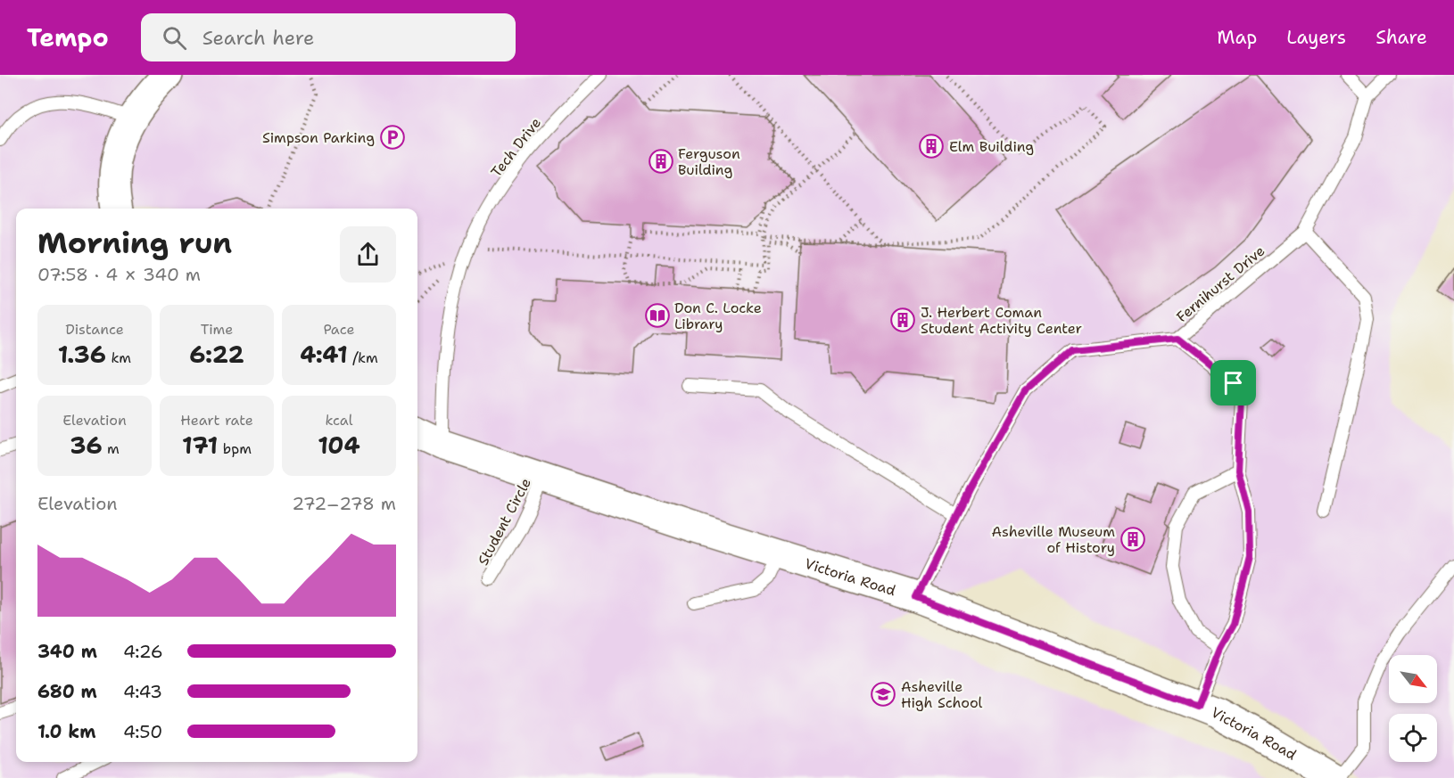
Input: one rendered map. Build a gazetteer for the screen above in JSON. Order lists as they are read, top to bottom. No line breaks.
{"streets":{"street":["Victoria Road"],"lane":["Tech Drive","Fernihurst Drive","Student Circle"]},"crossings":[["Tech Drive","Victoria Road"],["Fernihurst Drive","Victoria Road"],["Student Circle","Victoria Road"]],"places":{"parking":["Simpson Parking"],"building":["Elm Building","Ferguson Building","J. Herbert Coman Student Activity Center","Asheville Museum of History"],"library":["Don C. Locke Library"],"school or university":["Asheville High School"]},"north":"bottom right","page":{"header":"Tempo","search":"Search here","nav":["Map","Layers","Share"],"heading":["Morning run","07:58 · 4 × 340 m"],"stats":[["Distance","1.36 km"],["Time","6:22"],["Pace","4:41 /km"],["Elevation","36 m"],["Heart rate","171 bpm"],["kcal","104"]],"chart":["Elevation","272–278 m"],"list":[{"name":"340 m","note":"4:26"},{"name":"680 m","note":"4:43"},{"name":"1.0 km","note":"4:50"}]}}
